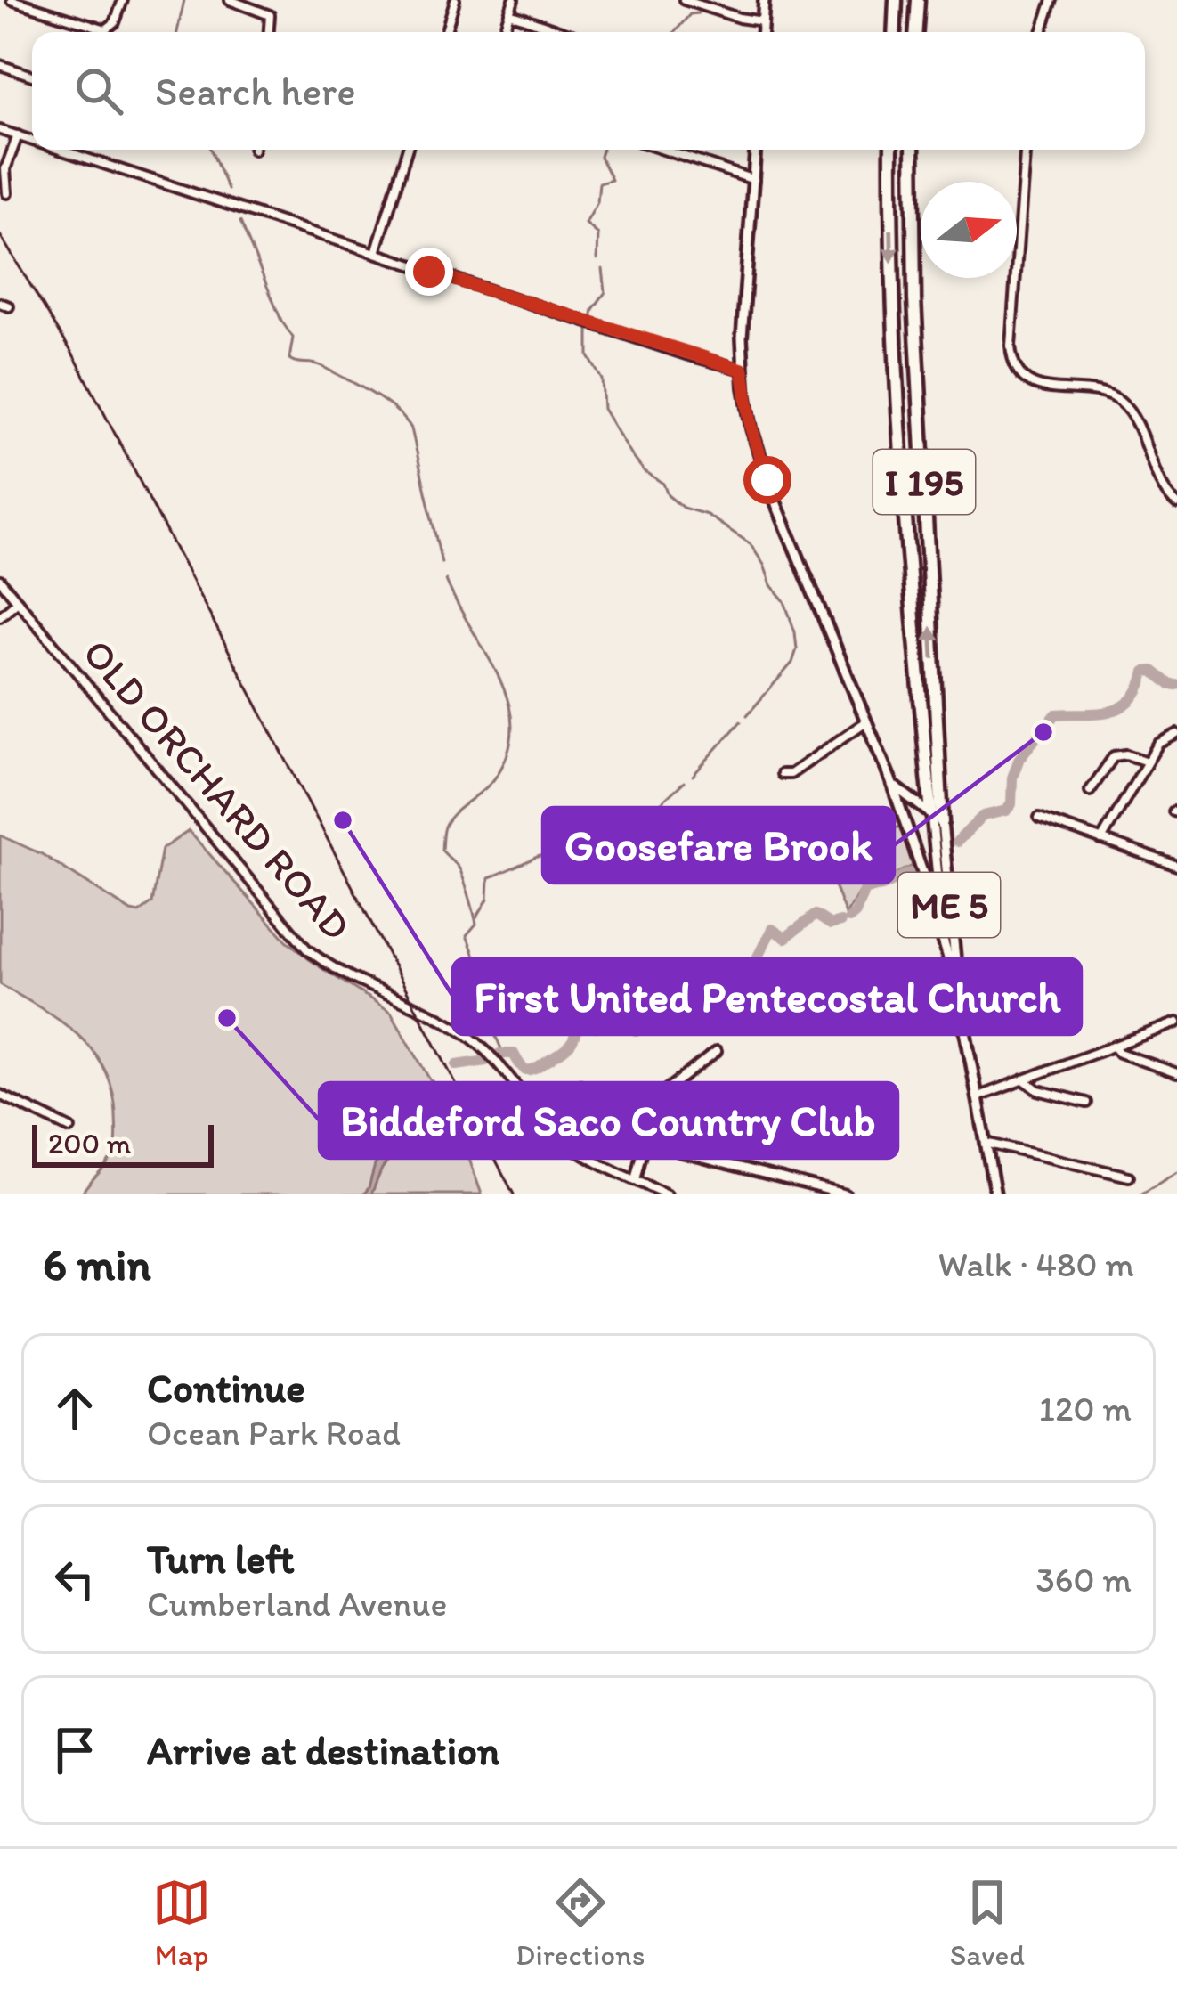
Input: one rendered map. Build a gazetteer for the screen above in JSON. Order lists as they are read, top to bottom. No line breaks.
{"streets":{"highway":["I 195"],"main road":["ME 5"],"street":["OLD ORCHARD ROAD"]},"crossings":[["I 195","ME 5"]],"places":["Goosefare Brook","First United Pentecostal Church","Biddeford Saco Country Club"],"scale_bar":"200 m","north":"right","page":{"search":"Search here","scale":"200 m","heading":["6 min","Walk · 480 m"],"list":[["Continue","Ocean Park Road","120 m"],["Turn left","Cumberland Avenue","360 m"],"Arrive at destination"],"nav":["Map","Directions","Saved"]}}
